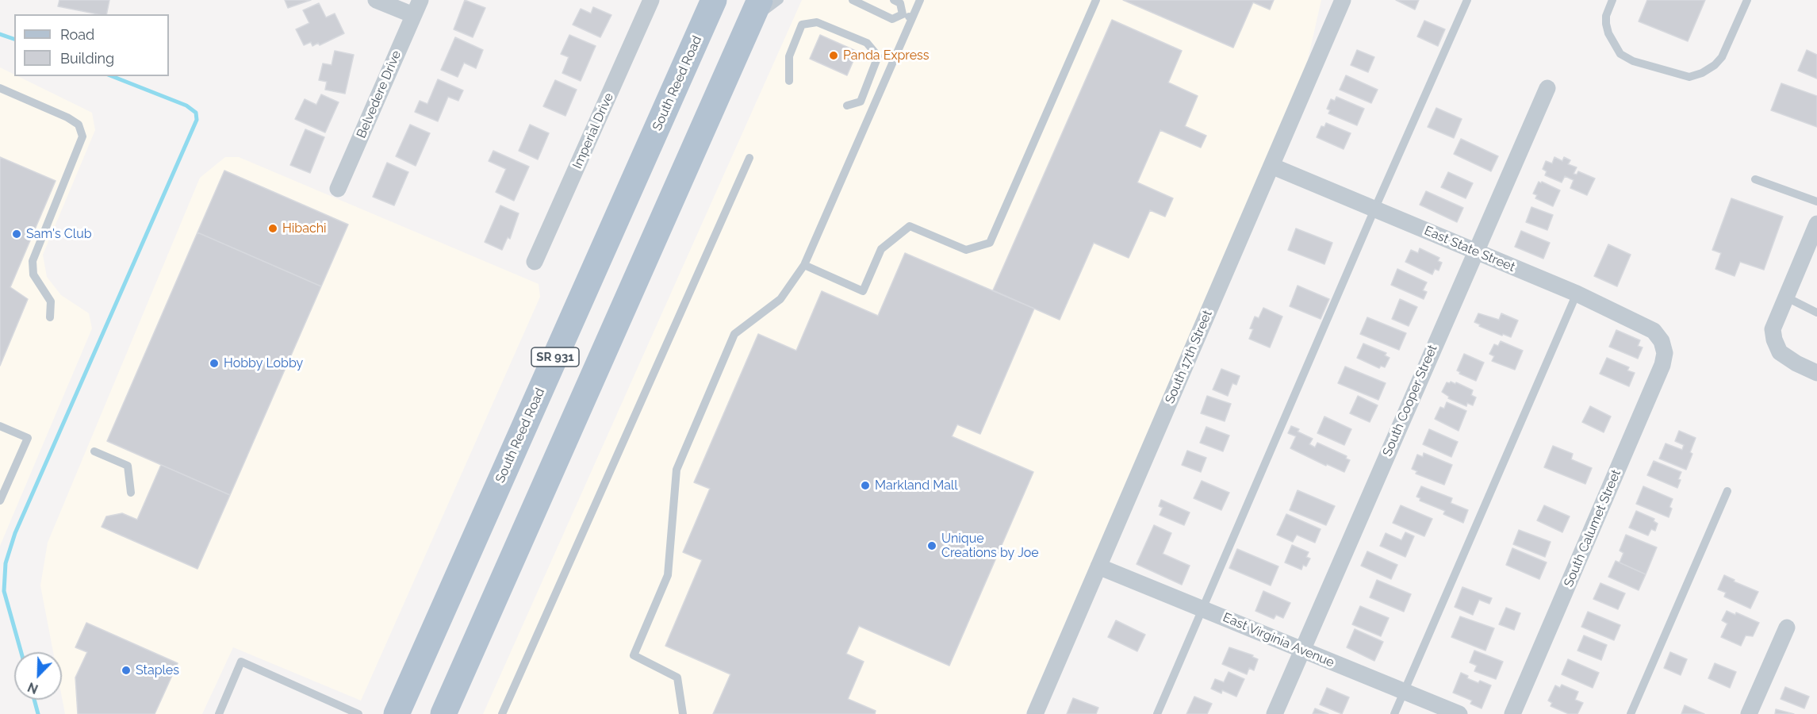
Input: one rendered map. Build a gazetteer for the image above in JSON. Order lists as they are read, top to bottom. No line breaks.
{"streets":{"main road":["South Reed Road","SR 931"],"street":["Belvedere Drive","Imperial Drive","East State Street","South 17th Street","South Cooper Street","South Calumet Street","East Virginia Avenue"]},"crossings":[["East State Street","South 17th Street"],["East State Street","South Cooper Street"],["East State Street","South Calumet Street"],["South 17th Street","East Virginia Avenue"],["South Cooper Street","East Virginia Avenue"]],"places":["Panda Express","Hibachi","Sam's Club","Hobby Lobby","Markland Mall","Unique Creations by Joe","Staples"],"legend":["Road","Building"],"north":"bottom left"}
